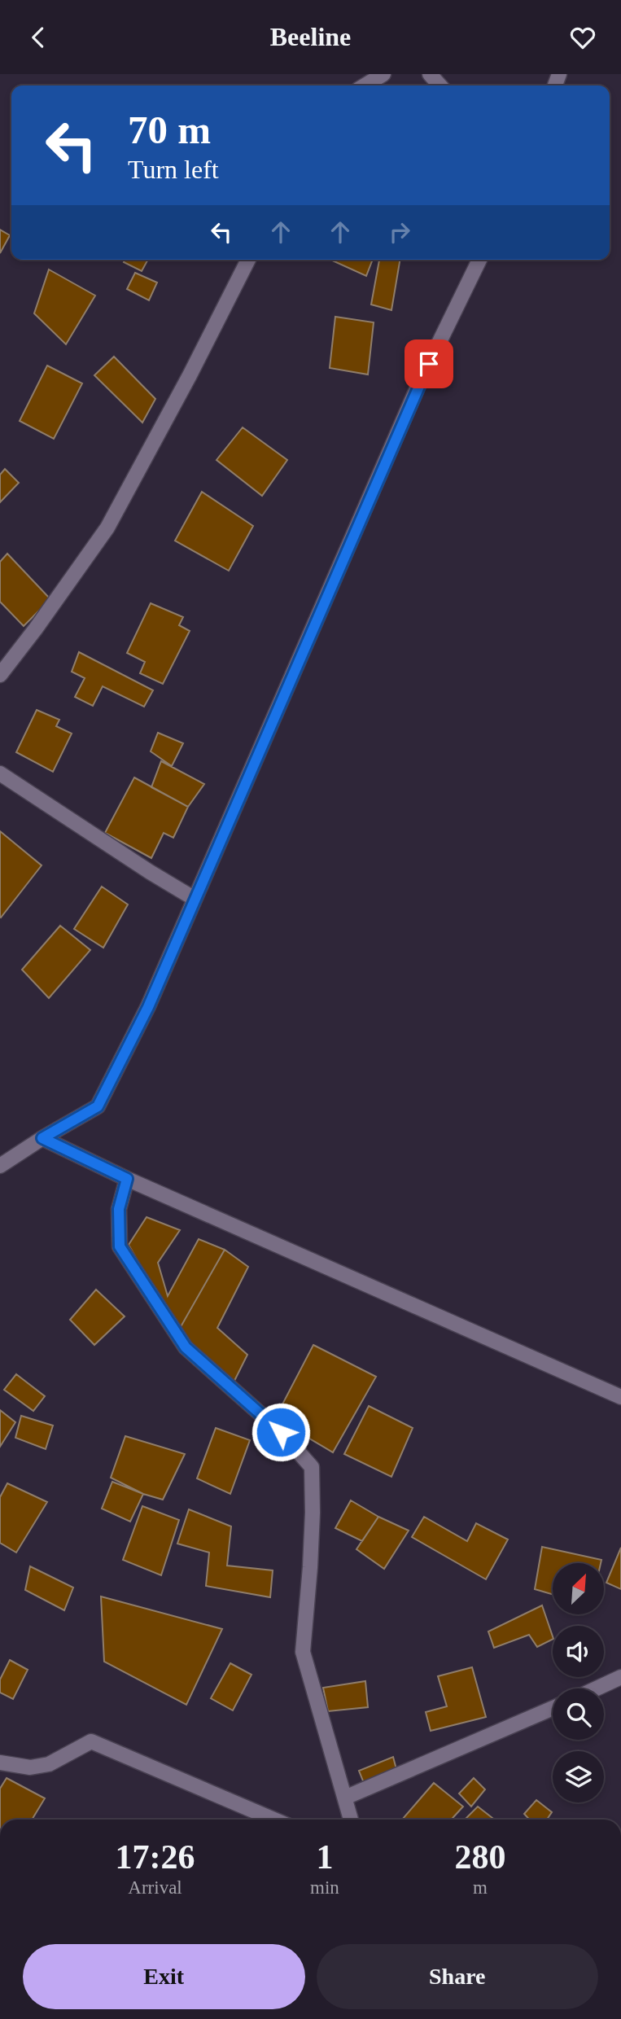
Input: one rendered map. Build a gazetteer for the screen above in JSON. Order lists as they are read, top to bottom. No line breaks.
{"north":"top right","page":{"header":"Beeline","turn":["70 m","Turn left"],"eta":["17:26","Arrival","1","min","280","m"],"buttons":["Exit","Share"]}}
